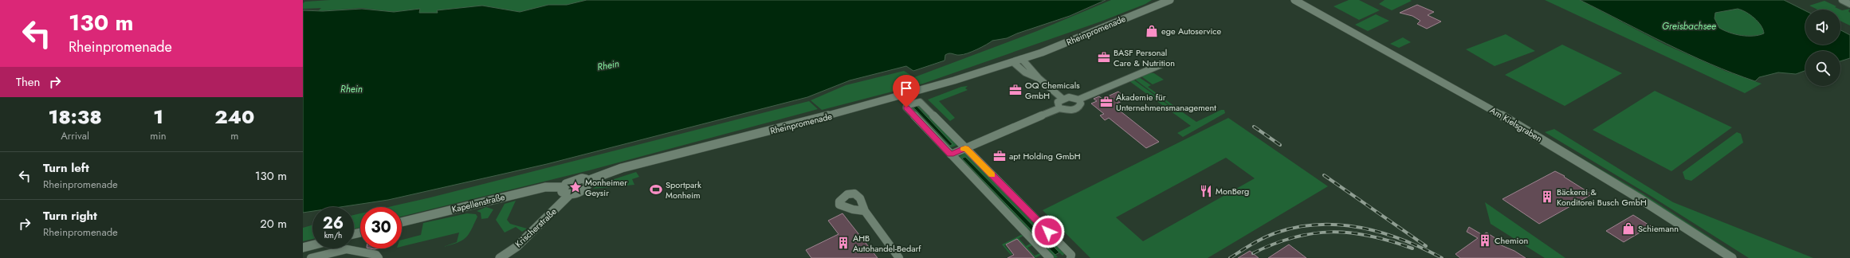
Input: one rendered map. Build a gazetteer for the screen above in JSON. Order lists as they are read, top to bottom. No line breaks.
{"streets":{"street":["Rheinpromenade","Am Kielsgraben","Kapellenstraße","Krischerstraße"]},"water":["Greisbachsee","Rhein"],"places":{"shop":["ege Autoservice","Schiemann"],"office":["BASF Personal Care & Nutrition","OQ Chemicals GmbH","Akademie für Unternehmensmanagement","apt Holding GmbH"],"place":["Monheimer Geysir"],"sports":["Sportpark Monheim"],"restaurant":["MonBerg"],"building":["Bäckerei & Konditorei Busch GmbH","Chemion","AHB Autohandel-Bedarf"]},"page":{"turn":["130 m","Rheinpromenade"],"then":"Then","eta":["18:38","Arrival","1","min","240","m"],"list":[{"name":"Turn left","note":"Rheinpromenade","value":"130 m"},{"name":"Turn right","note":"Rheinpromenade","value":"20 m"}],"speed":"26 km/h","limit":"30"}}
